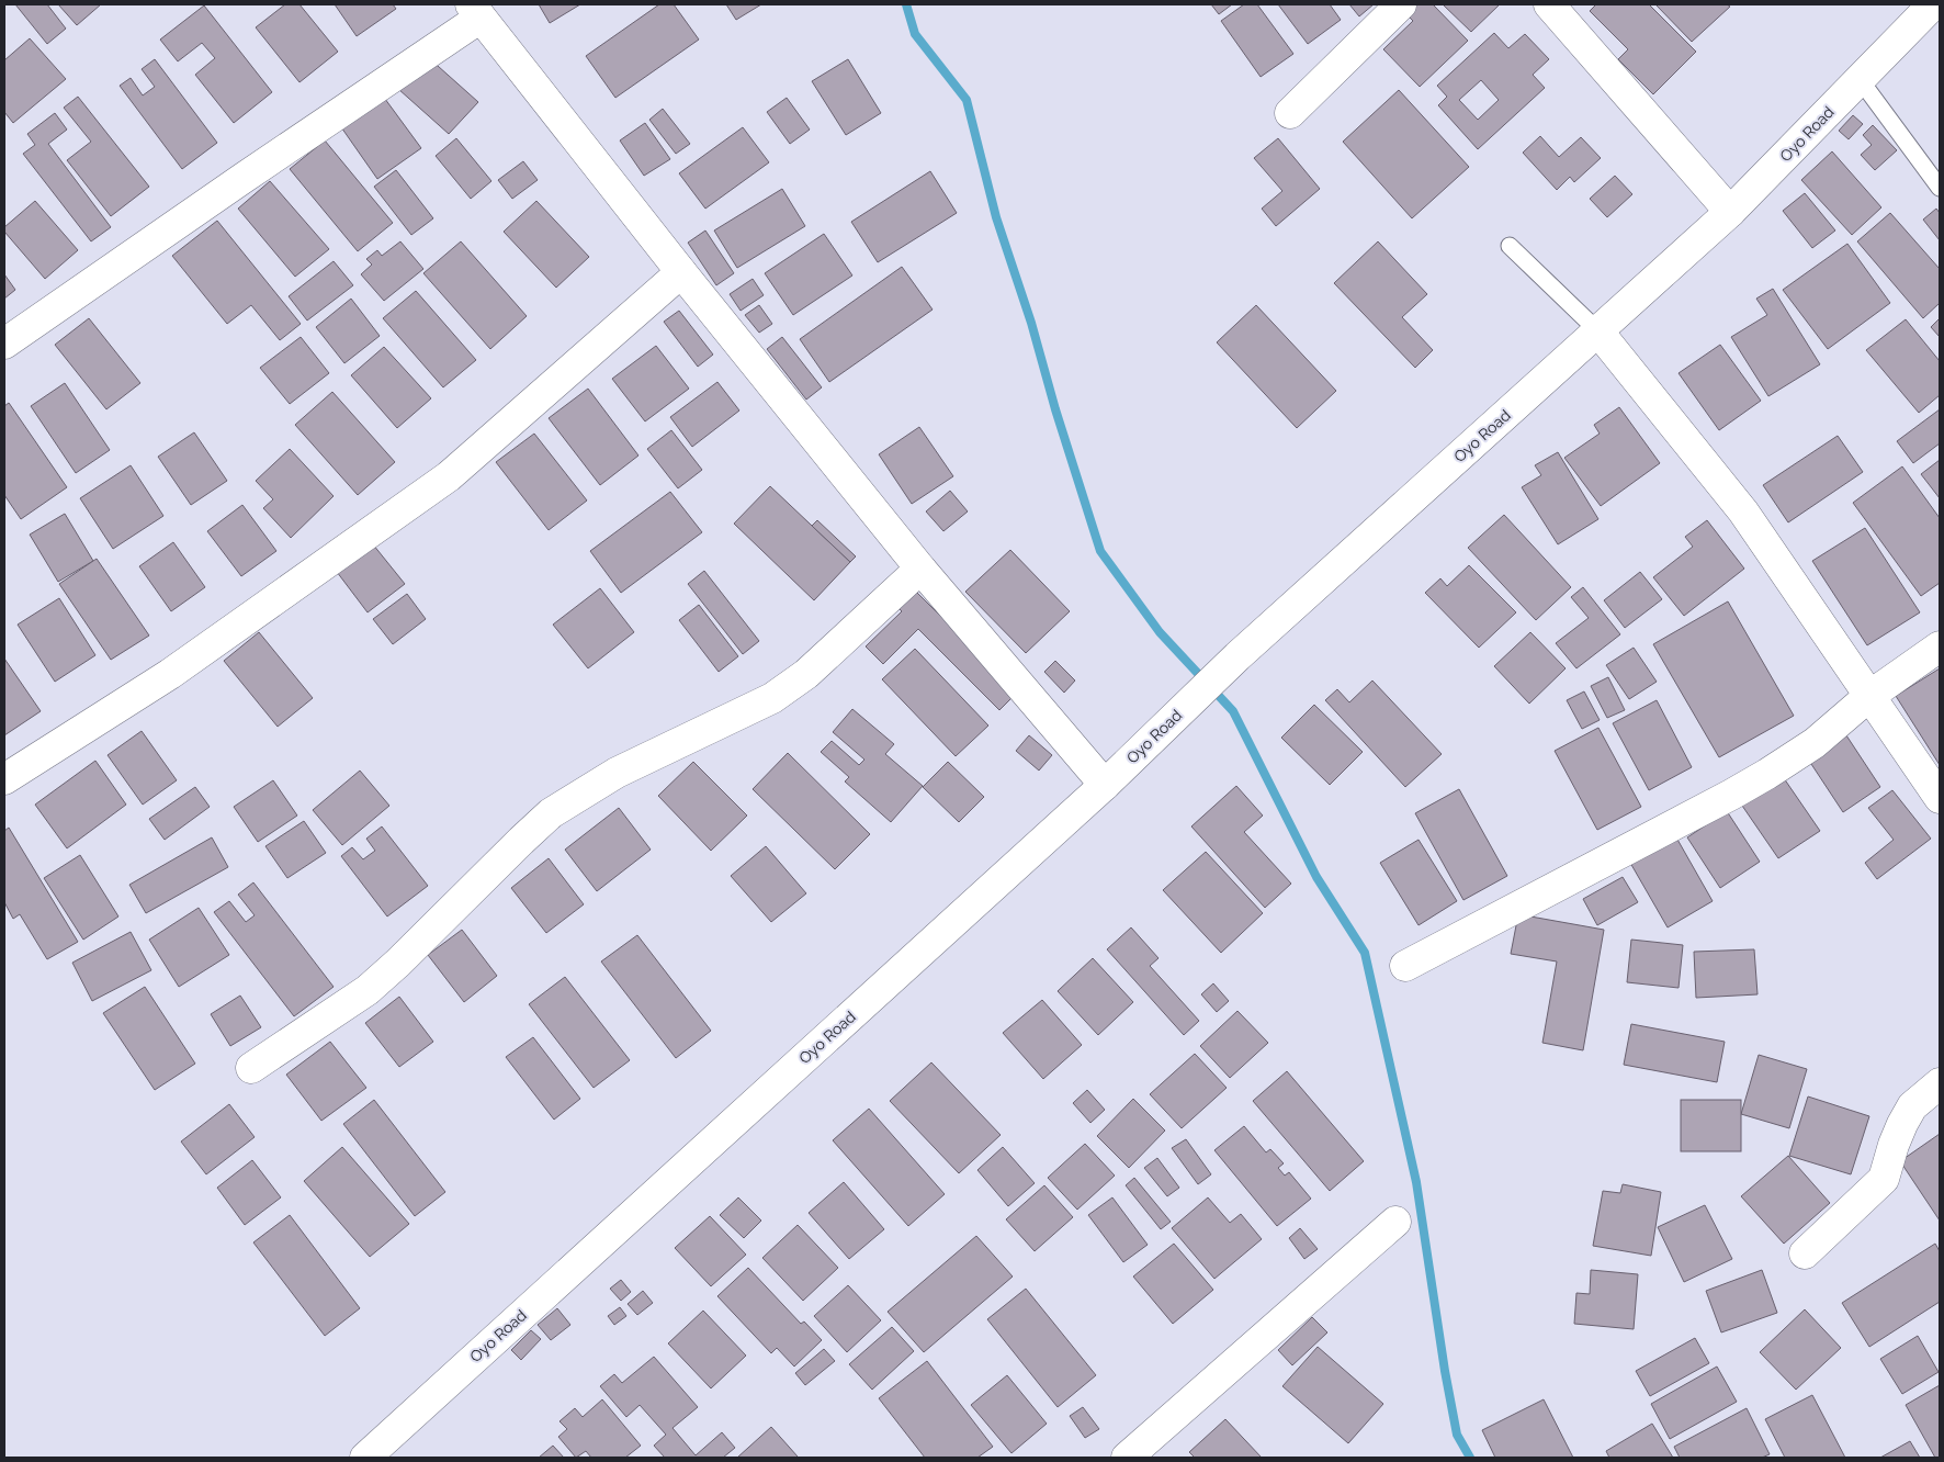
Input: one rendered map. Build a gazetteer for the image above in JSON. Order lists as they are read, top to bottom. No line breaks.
{"streets":{"main road":["Oyo Road"]}}
